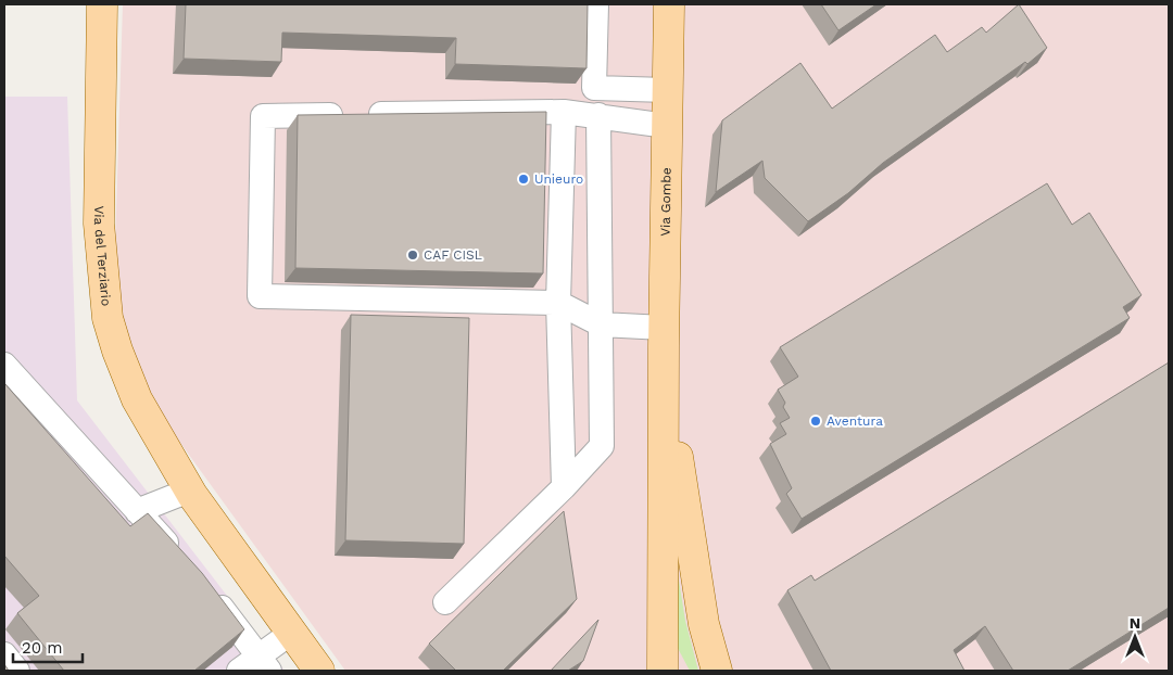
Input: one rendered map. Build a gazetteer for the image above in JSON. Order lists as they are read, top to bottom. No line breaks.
{"streets":{"main road":["Via Gombe","Via del Terziario"]},"places":["Unieuro","CAF CISL","Aventura"],"scale_bar":"20 m","north":"top"}
